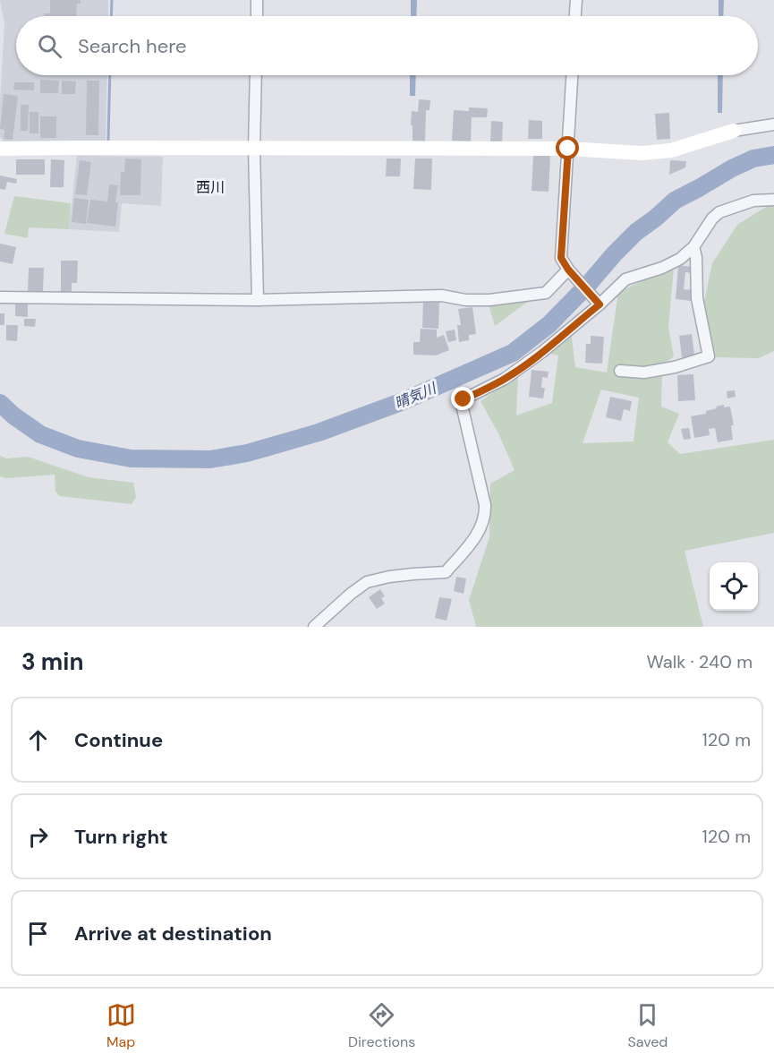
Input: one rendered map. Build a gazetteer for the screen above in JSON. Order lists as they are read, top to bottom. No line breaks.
{"districts":["西川"],"water":["晴気川"],"page":{"search":"Search here","heading":["3 min","Walk · 240 m"],"list":[["Continue","120 m"],["Turn right","120 m"],"Arrive at destination"],"nav":["Map","Directions","Saved"]}}
